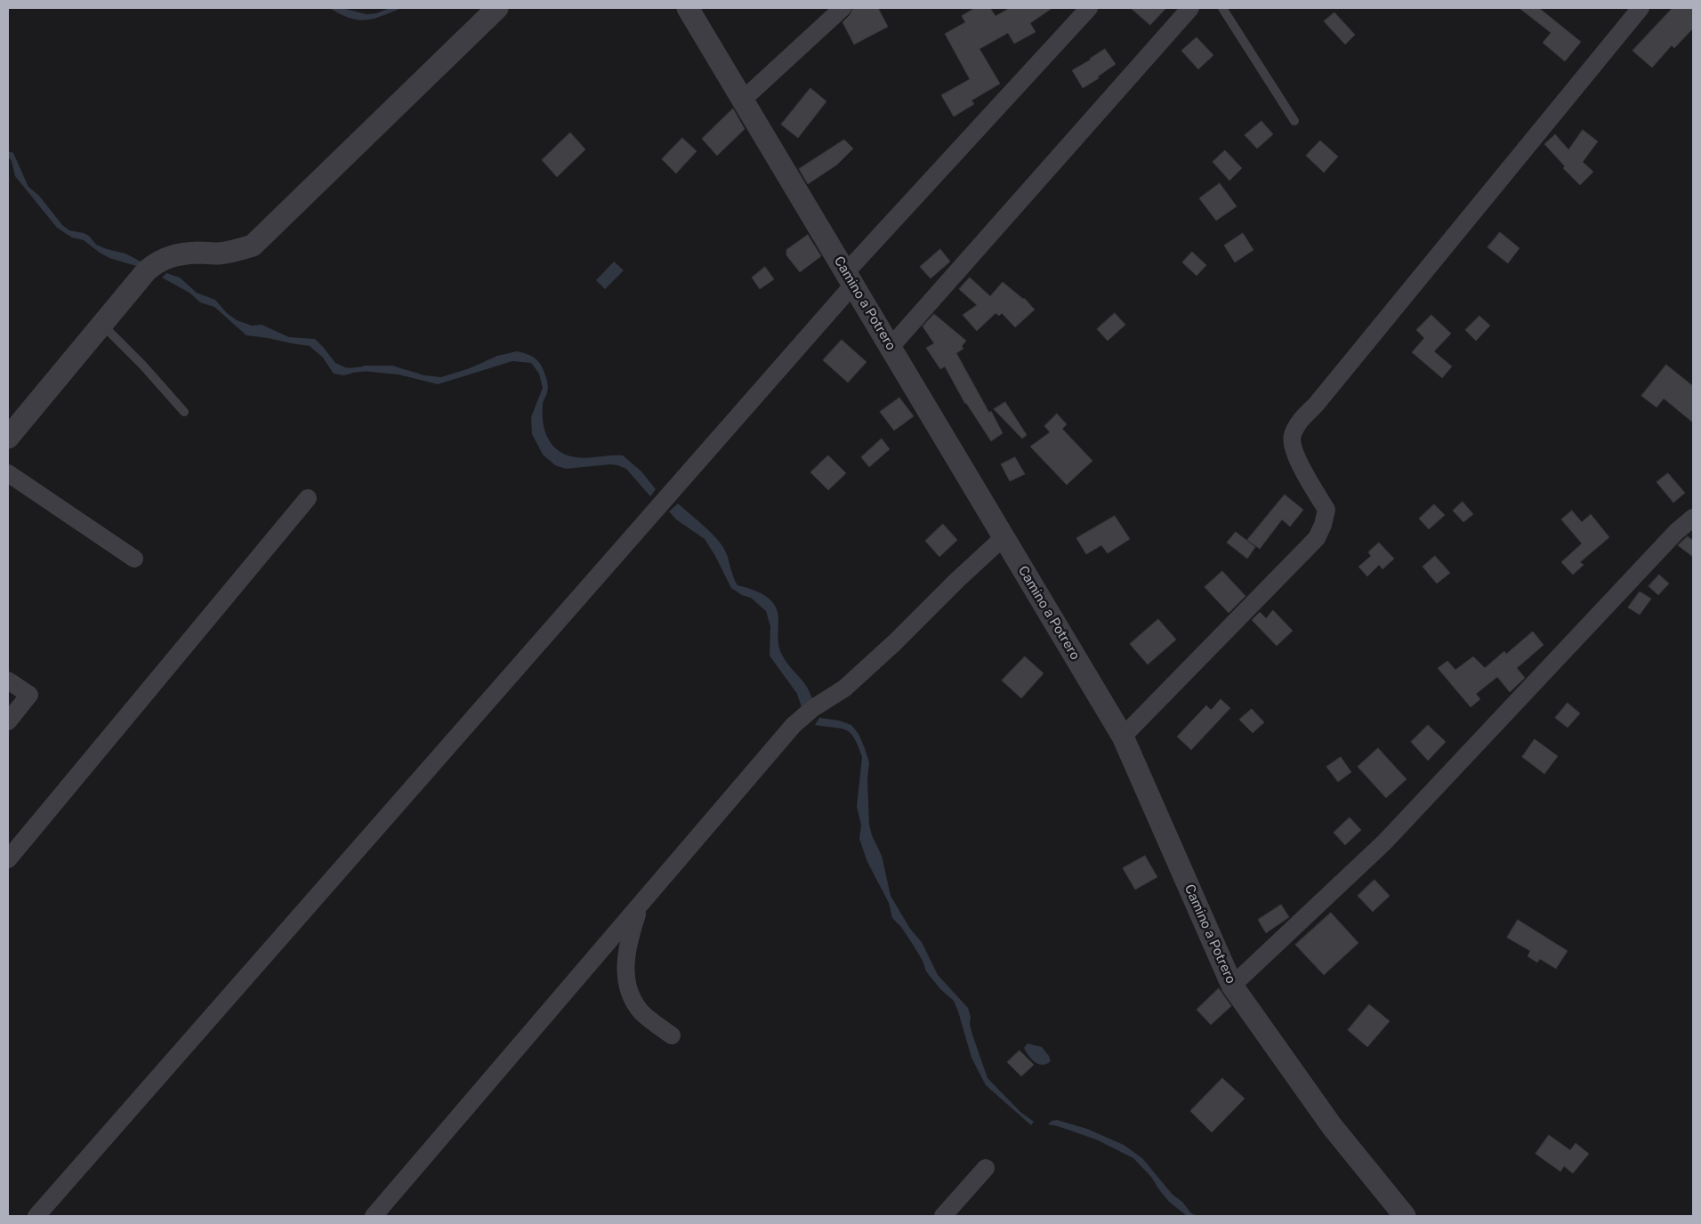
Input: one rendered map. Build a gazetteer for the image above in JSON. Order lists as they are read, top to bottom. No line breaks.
{"streets":{"street":["Camino a Potrero"]}}
